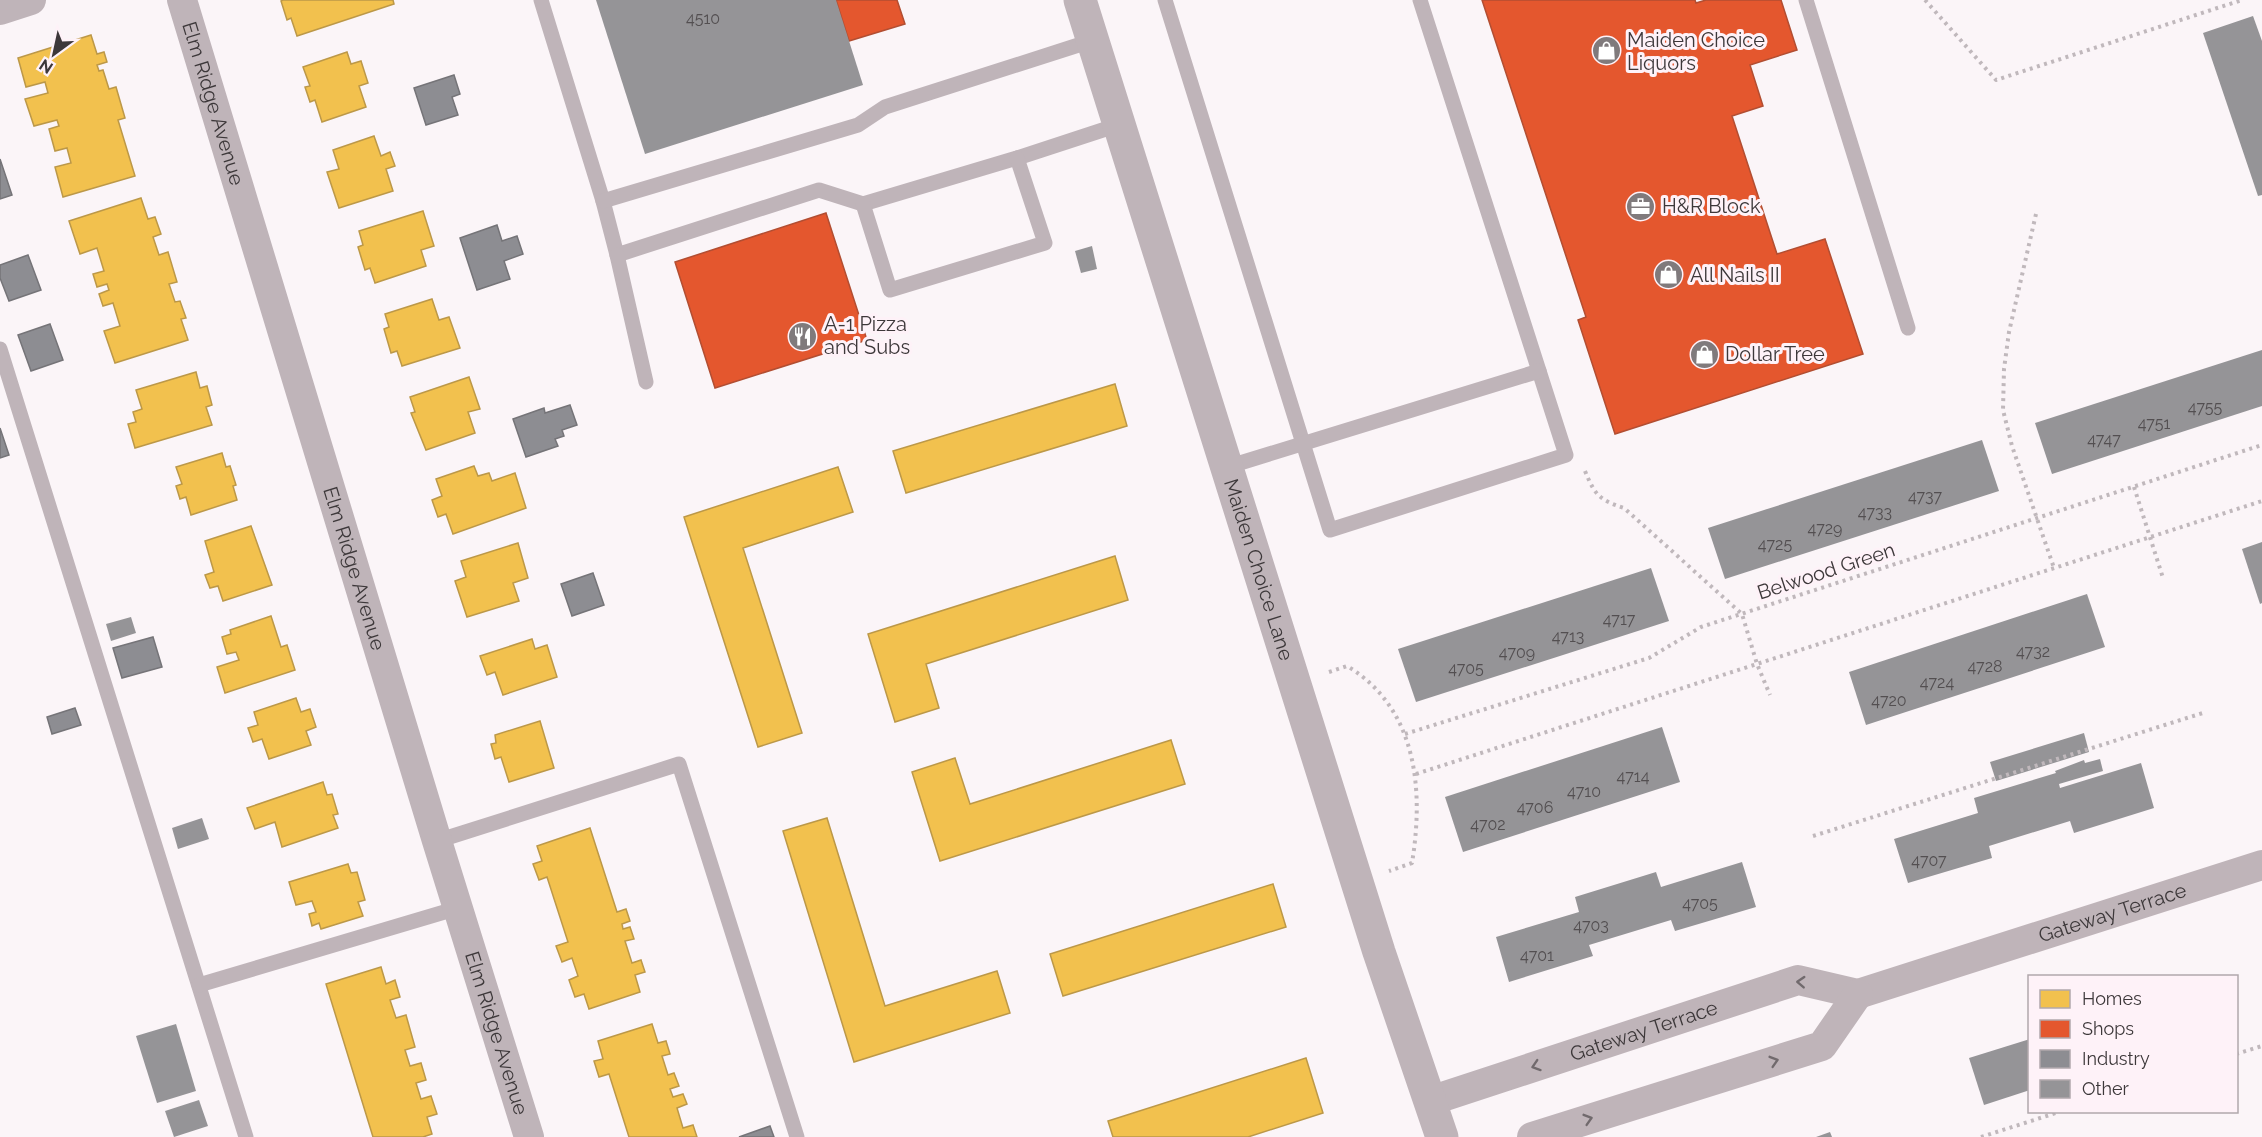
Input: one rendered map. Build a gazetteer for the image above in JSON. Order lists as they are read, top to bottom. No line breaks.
{"streets":{"street":["Elm Ridge Avenue","Maiden Choice Lane","Gateway Terrace"],"path":["Belwood Green"]},"crossings":[["Maiden Choice Lane","Gateway Terrace"]],"places":{"shop":["Maiden Choice Liquors","All Nails II","Dollar Tree"],"office":["H&R Block"],"restaurant":["A-1 Pizza and Subs"]},"house_numbers":["4510","4755","4751","4747","4737","4733","4729","4725","4717","4713","4732","4709","4728","4705","4724","4720","4714","4710","4706","4702","4707","4705","4703","4701"],"legend":["Homes","Shops","Industry","Other"],"north":"bottom left"}
